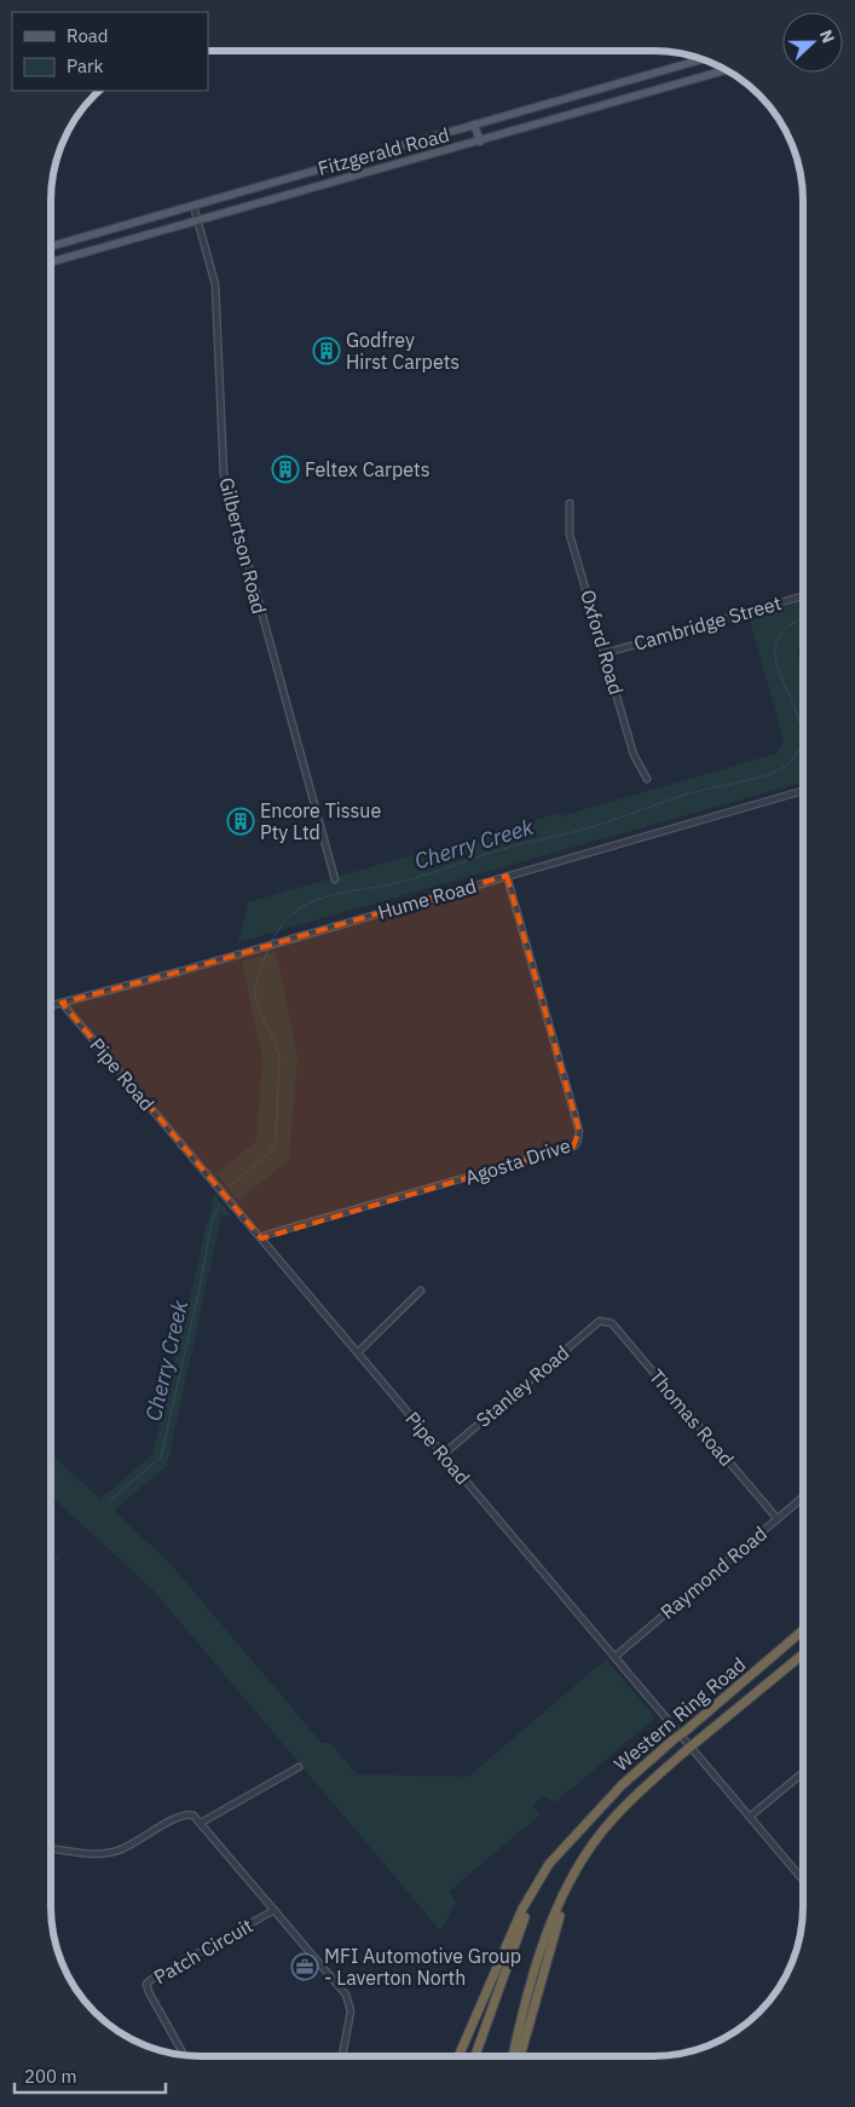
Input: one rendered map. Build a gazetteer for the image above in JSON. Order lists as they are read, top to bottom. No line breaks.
{"streets":{"highway":["Western Ring Road"],"main road":["Fitzgerald Road"],"street":["Gilbertson Road","Cambridge Street","Oxford Road","Hume Road","Pipe Road","Agosta Drive","Stanley Road","Thomas Road","Raymond Road","Patch Circuit"]},"crossings":[["Fitzgerald Road","Gilbertson Road"],["Cambridge Street","Oxford Road"],["Hume Road","Pipe Road"],["Hume Road","Agosta Drive"],["Pipe Road","Agosta Drive"],["Pipe Road","Stanley Road"],["Pipe Road","Raymond Road"],["Stanley Road","Thomas Road"],["Thomas Road","Raymond Road"]],"water":["Cherry Creek"],"places":{"building":["Godfrey Hirst Carpets","Feltex Carpets","Encore Tissue Pty Ltd"],"office":["MFI Automotive Group - Laverton North"]},"legend":["Road","Park"],"scale_bar":"200 m","north":"right"}
